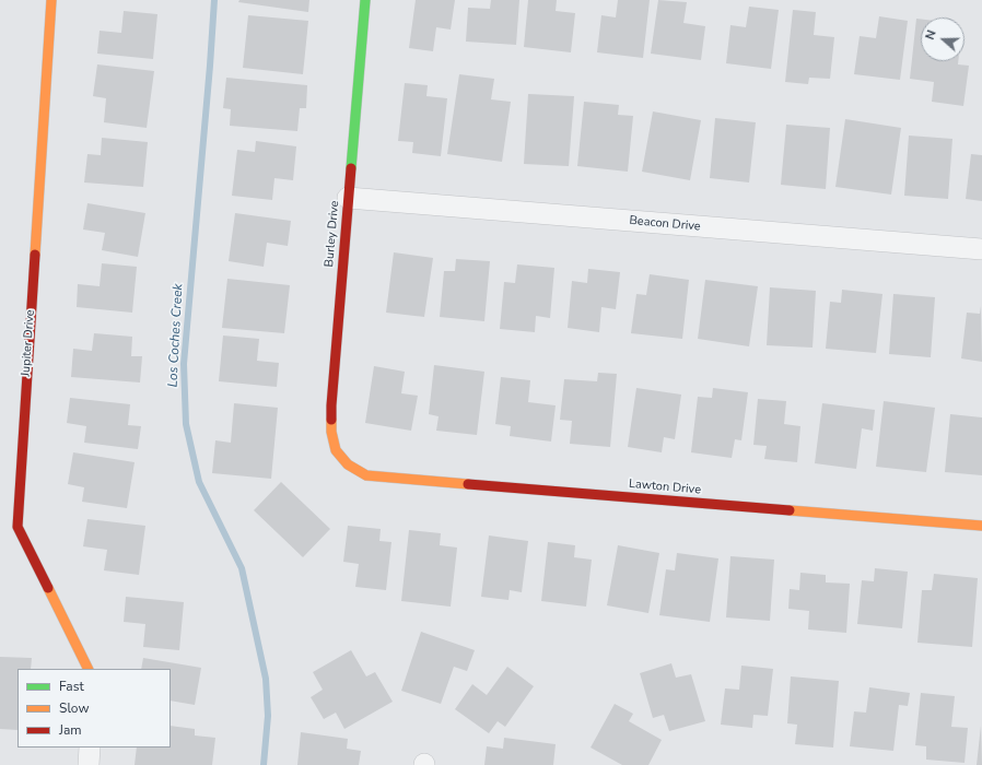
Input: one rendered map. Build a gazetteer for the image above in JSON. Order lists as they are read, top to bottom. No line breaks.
{"streets":{"street":["Beacon Drive","Burley Drive","Jupiter Drive","Lawton Drive"]},"crossings":[["Beacon Drive","Burley Drive"],["Burley Drive","Lawton Drive"]],"water":["Los Coches Creek"],"legend":["Fast","Slow","Jam"],"north":"left"}
